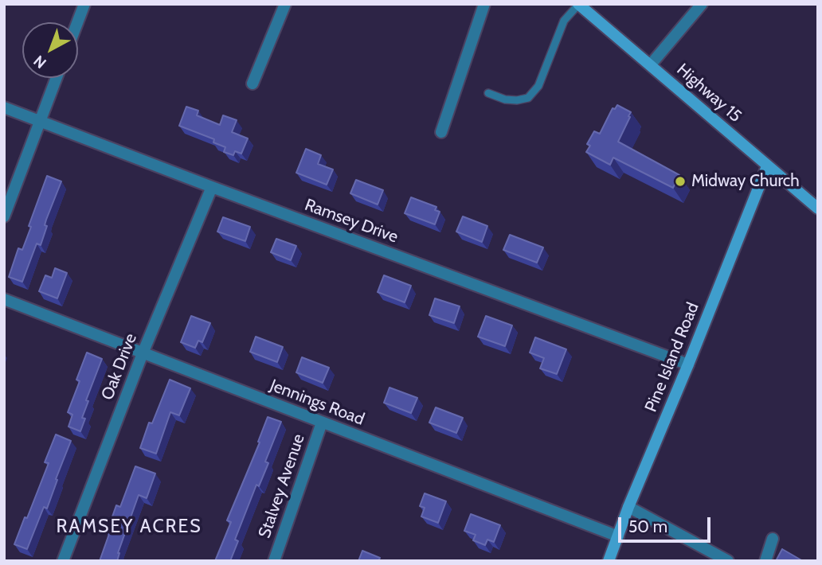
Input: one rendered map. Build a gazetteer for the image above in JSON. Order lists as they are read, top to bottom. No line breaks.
{"streets":{"street":["Highway 15","Ramsey Drive","Pine Island Road","Oak Drive","Jennings Road","Stalvey Avenue"]},"crossings":[["Highway 15","Pine Island Road"],["Ramsey Drive","Pine Island Road"],["Ramsey Drive","Oak Drive"],["Pine Island Road","Jennings Road"],["Oak Drive","Jennings Road"],["Jennings Road","Stalvey Avenue"]],"districts":["RAMSEY ACRES"],"places":["Midway Church"],"scale_bar":"50 m","north":"bottom left"}
